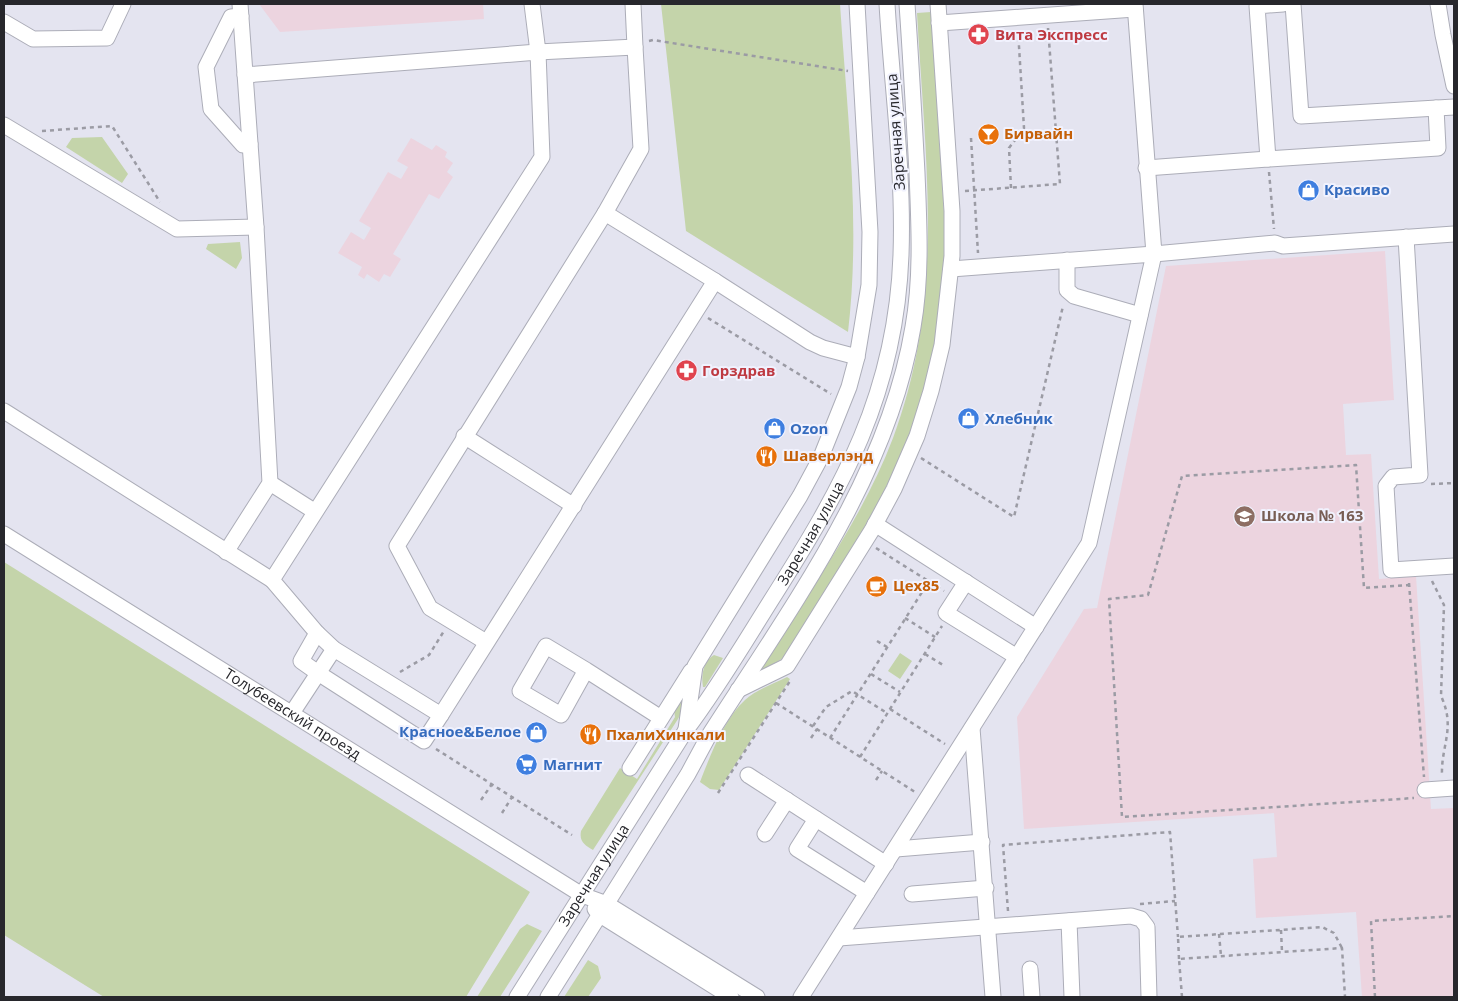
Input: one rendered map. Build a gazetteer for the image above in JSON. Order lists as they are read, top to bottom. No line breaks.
{"streets":{"street":["Заречная улица","Толубеевский проезд"]},"crossings":[["Заречная улица","Толубеевский проезд"]],"places":{"pharmacy":["Вита Экспресс","Горздрав"],"bar":["Бирвайн"],"shop":["Красиво","Хлебник","Ozon","Красное&Белое"],"restaurant":["Шаверлэнд","ПхалиХинкали"],"school or university":["Школа № 163"],"cafe":["Цех85"],"supermarket":["Магнит"]}}
